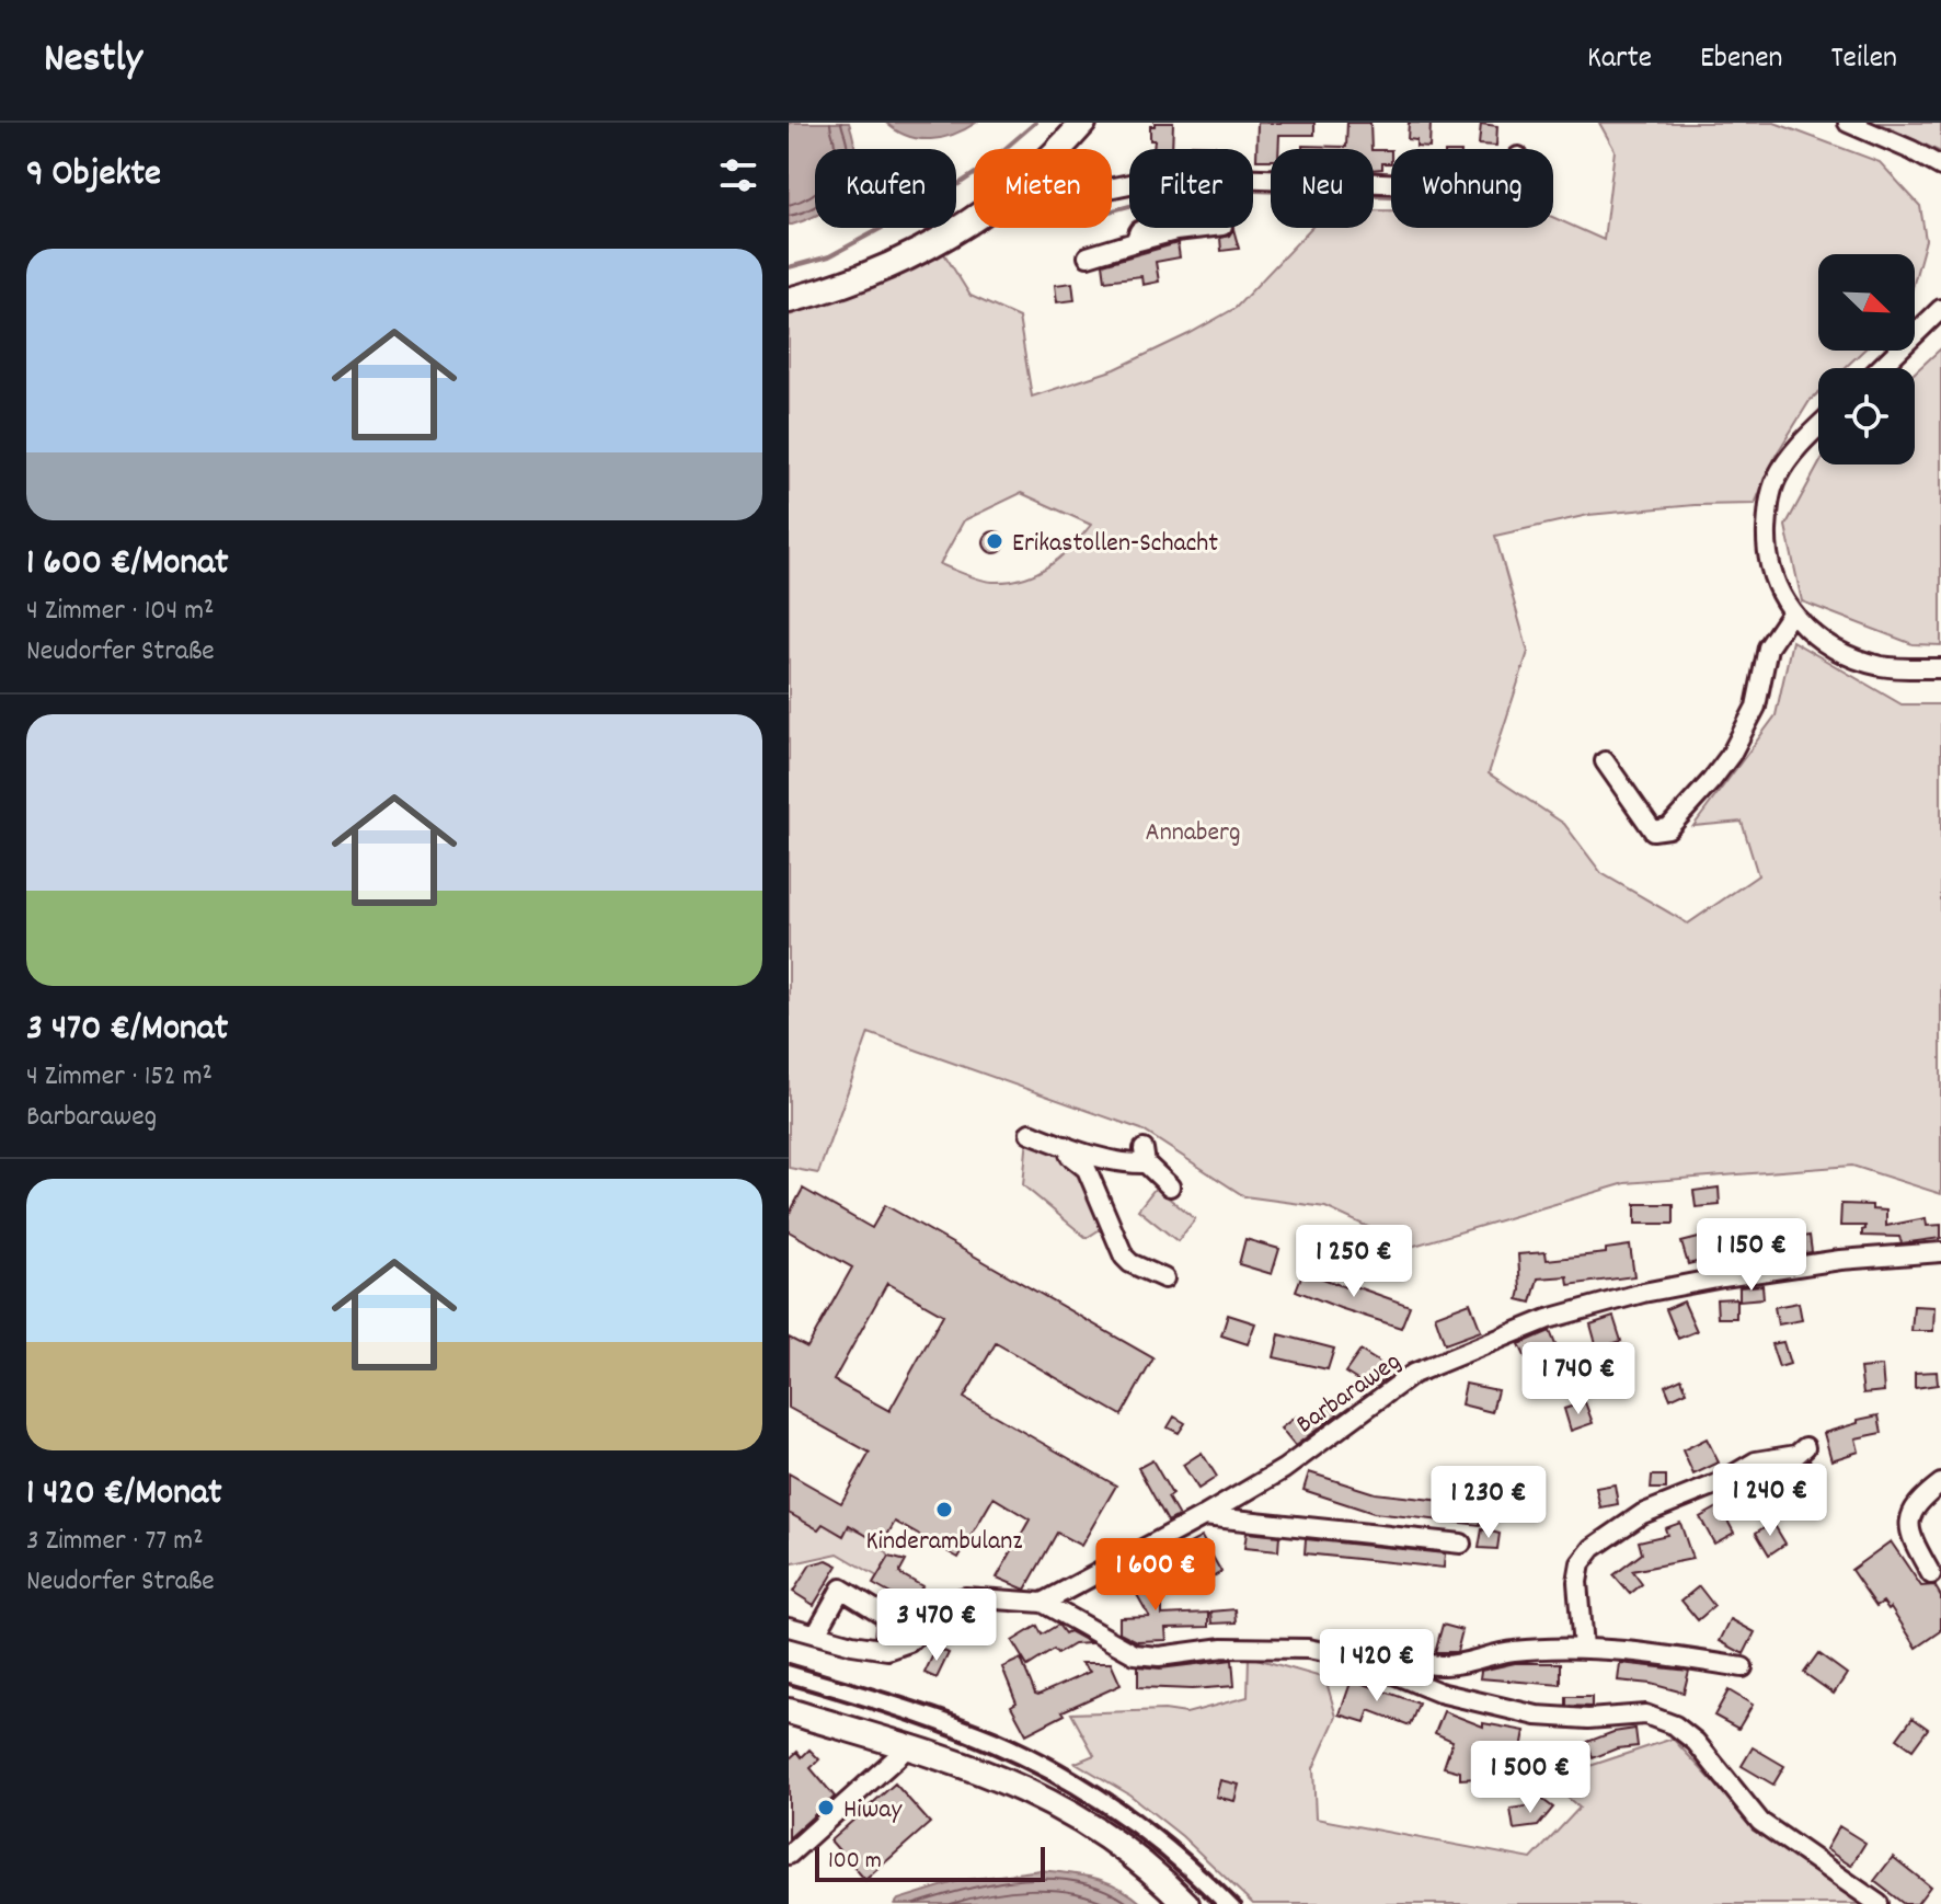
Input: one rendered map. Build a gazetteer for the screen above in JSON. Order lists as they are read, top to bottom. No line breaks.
{"streets":{"street":["Barbaraweg"]},"parks":["Annaberg"],"places":["Erikastollen-Schacht","Kinderambulanz","Hiway"],"scale_bar":"100 m","north":"bottom right","page":{"header":"Nestly","nav":["Karte","Ebenen","Teilen"],"heading":"9 Objekte","chip":["Kaufen","Mieten","Filter","Neu","Wohnung"],"list":[{"name":"1 600 €/Monat","note":"4 Zimmer · 104 m² · Neudorfer Straße"},{"name":"3 470 €/Monat","note":"4 Zimmer · 152 m² · Barbaraweg"},{"name":"1 420 €/Monat","note":"3 Zimmer · 77 m² · Neudorfer Straße"}],"price":["1 150 €","1 250 €","1 740 €","1 240 €","1 230 €","1 600 €","3 470 €","1 420 €","1 500 €"],"scale":"100 m"}}
